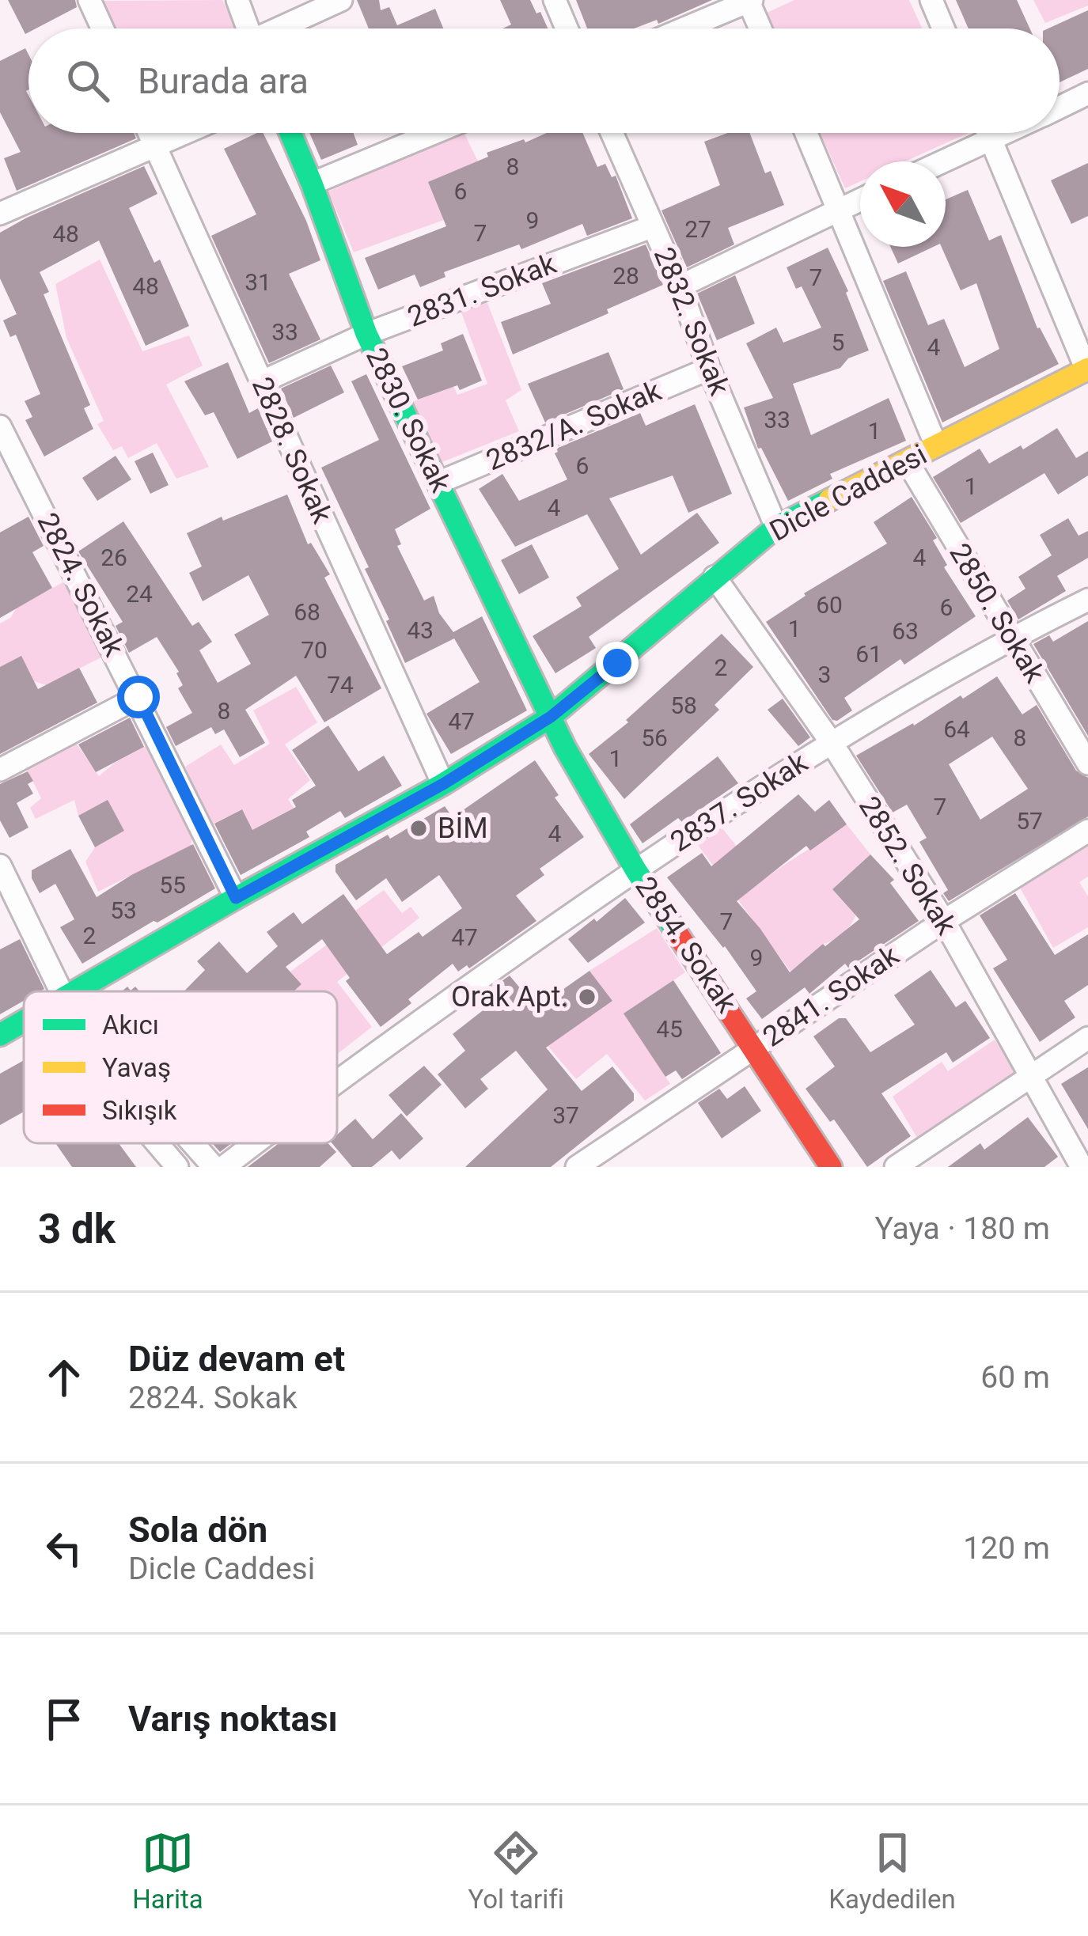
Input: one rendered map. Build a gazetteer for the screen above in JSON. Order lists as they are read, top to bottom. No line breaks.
{"streets":{"street":["2831. Sokak","2832. Sokak","2830. Sokak","2832/A. Sokak","2828. Sokak","Dicle Caddesi","2824. Sokak","2850. Sokak","2837. Sokak","2852. Sokak","2854. Sokak","2841. Sokak"]},"crossings":[["2831. Sokak","2832. Sokak"],["2831. Sokak","2830. Sokak"],["2831. Sokak","2828. Sokak"],["2832. Sokak","2832/A. Sokak"],["2832. Sokak","Dicle Caddesi"],["2830. Sokak","2832/A. Sokak"],["2830. Sokak","Dicle Caddesi"],["2830. Sokak","2854. Sokak"],["2828. Sokak","Dicle Caddesi"],["Dicle Caddesi","2824. Sokak"],["Dicle Caddesi","2850. Sokak"],["Dicle Caddesi","2852. Sokak"],["Dicle Caddesi","2854. Sokak"],["2850. Sokak","2837. Sokak"],["2837. Sokak","2852. Sokak"],["2837. Sokak","2854. Sokak"],["2852. Sokak","2841. Sokak"],["2854. Sokak","2841. Sokak"]],"places":["BİM","Orak Apt."],"house_numbers":["8","6","9","27","7","48","28","7","31","48","33","5","4","33","1","6","1","4","26","4","24","60","6","68","1","43","63","70","61","2","3","74","58","8","47","64","56","8","1","7","57","4","55","53","7","2","47","9","45","37"],"legend":["Akıcı","Yavaş","Sıkışık"],"north":"top left","page":{"search":"Burada ara","heading":["3 dk","Yaya · 180 m"],"list":[["Düz devam et","2824. Sokak","60 m"],["Sola dön","Dicle Caddesi","120 m"],"Varış noktası"],"nav":["Harita","Yol tarifi","Kaydedilen"]}}
